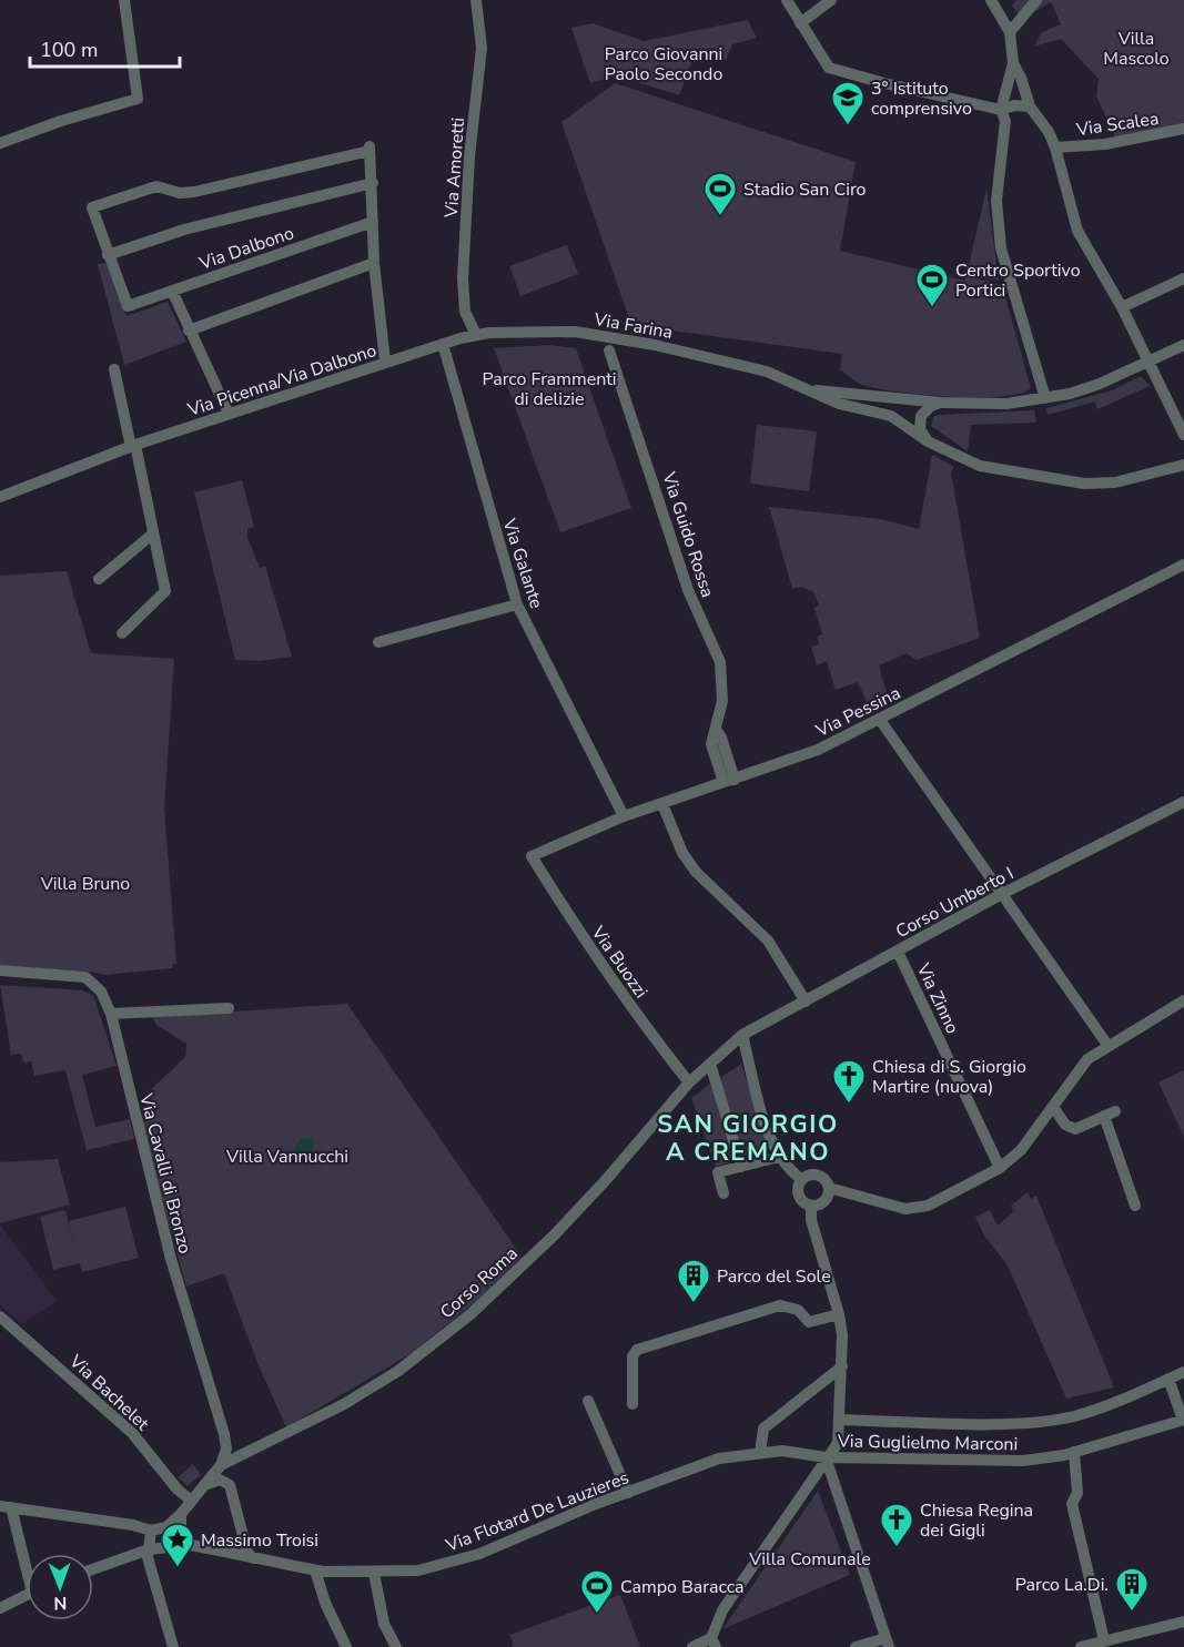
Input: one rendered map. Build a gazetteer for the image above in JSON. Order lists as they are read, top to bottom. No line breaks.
{"streets":{"street":["Via Scalea","Via Amoretti","Via Dalbono","Via Farina","Via Picenna/Via Dalbono","Via Guido Rossa","Via Galante","Via Pessina","Corso Umberto I","Via Buozzi","Via Zinno","Via Cavalli di Bronzo","Corso Roma","Via Bachelet","Via Guglielmo Marconi","Via Flotard De Lauzieres"]},"crossings":[["Via Amoretti","Via Farina"],["Via Farina","Via Picenna/Via Dalbono"],["Via Farina","Via Galante"],["Via Picenna/Via Dalbono","Via Galante"],["Via Guido Rossa","Via Pessina"],["Via Galante","Via Pessina"],["Via Pessina","Via Buozzi"],["Corso Umberto I","Via Zinno"],["Corso Umberto I","Corso Roma"],["Via Buozzi","Corso Roma"],["Via Cavalli di Bronzo","Corso Roma"],["Via Bachelet","Via Flotard De Lauzieres"],["Via Guglielmo Marconi","Via Flotard De Lauzieres"]],"districts":["SAN GIORGIO A CREMANO"],"parks":["Villa Mascolo","Parco Giovanni Paolo Secondo","Parco Frammenti di delizie","Villa Bruno","Villa Vannucchi","Villa Comunale"],"places":{"school or university":["3° Istituto comprensivo"],"sports":["Stadio San Ciro","Centro Sportivo Portici","Campo Baracca"],"church":["Chiesa di S. Giorgio Martire (nuova)","Chiesa Regina dei Gigli"],"building":["Parco del Sole","Parco La.Di."],"place":["Massimo Troisi"]},"scale_bar":"100 m","north":"bottom"}
